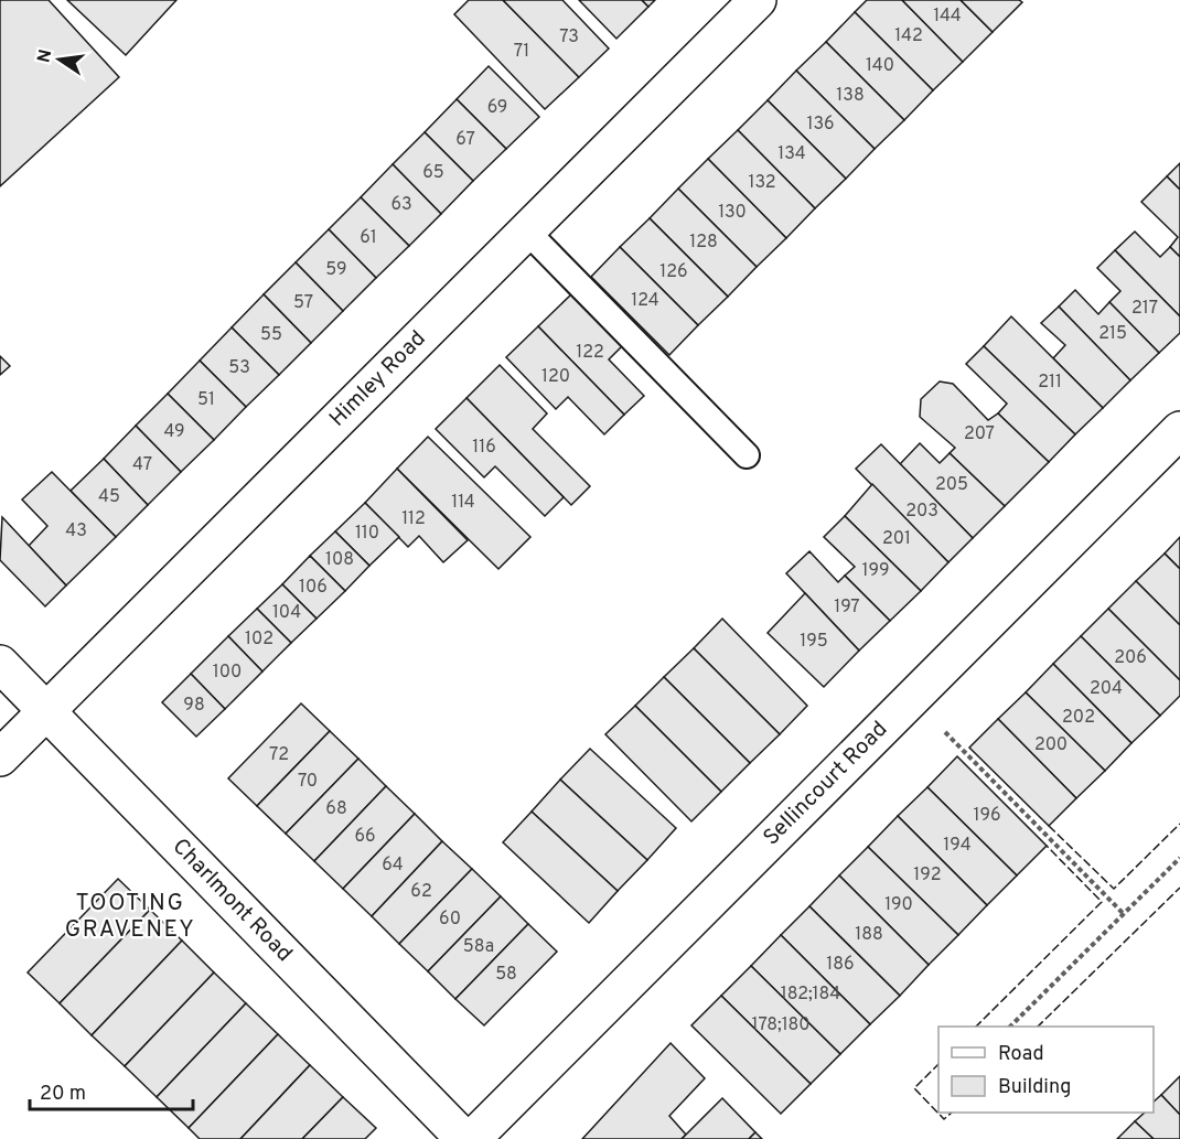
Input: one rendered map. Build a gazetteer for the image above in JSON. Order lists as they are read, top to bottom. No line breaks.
{"streets":{"street":["Himley Road","Sellincourt Road","Charlmont Road"]},"crossings":[["Himley Road","Charlmont Road"]],"districts":["TOOTING GRAVENEY"],"house_numbers":["144","142","73","71","140","138","69","136","67","134","65","132","63","130","61","128","59","126","124","57","217","215","55","122","53","120","211","51","49","207","116","47","205","45","114","203","112","43","110","201","108","199","106","197","104","102","195","206","100","204","98","202","200","72","70","68","196","66","194","64","192","62","190","60","188","58a","186","58","182;184","178;180"],"legend":["Road","Building"],"scale_bar":"20 m","north":"left"}
